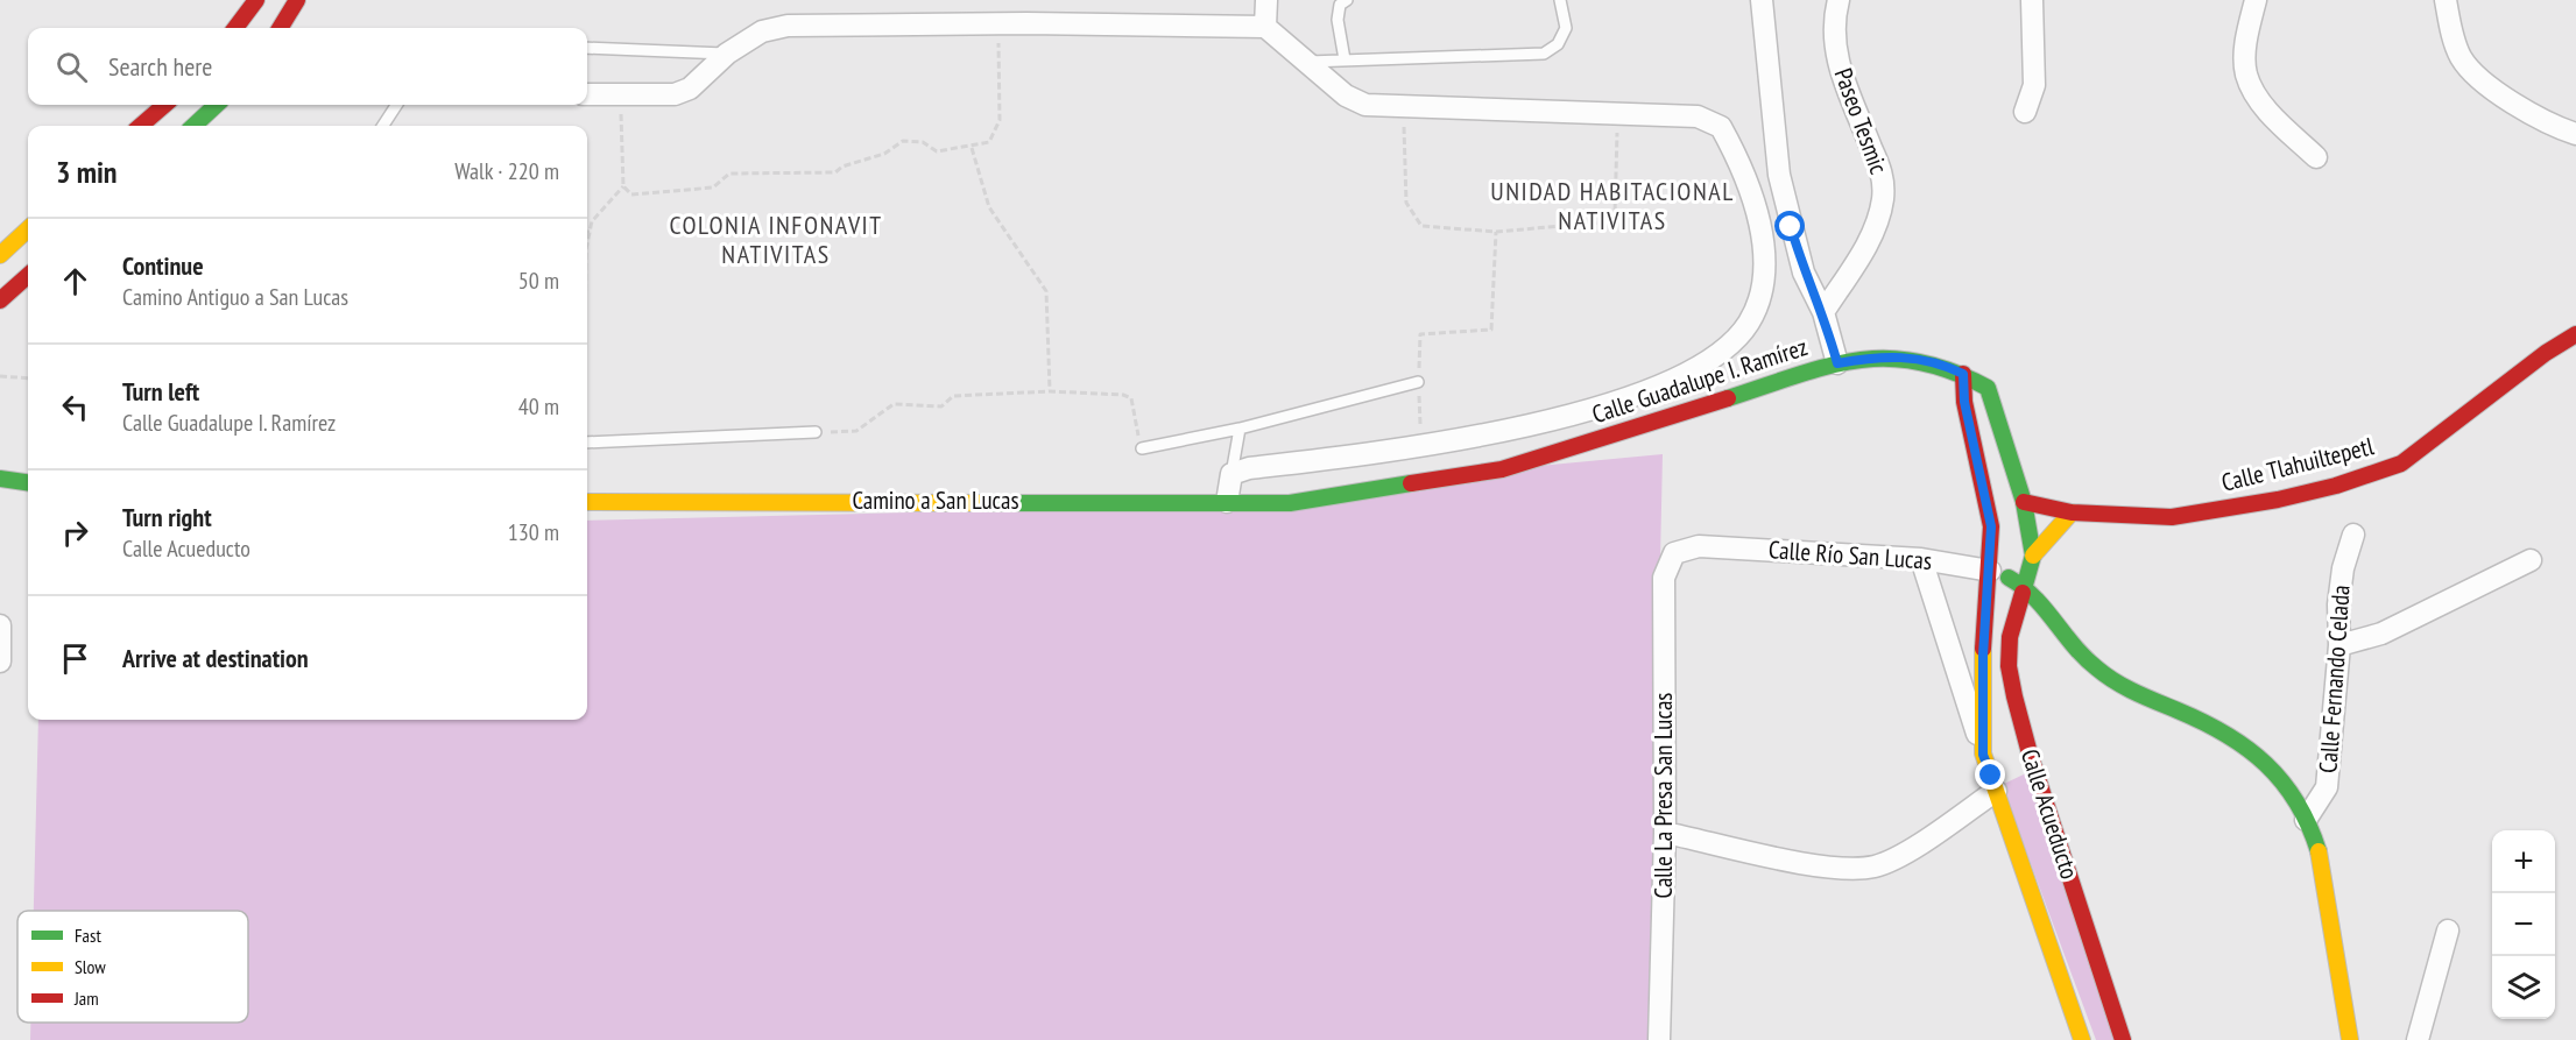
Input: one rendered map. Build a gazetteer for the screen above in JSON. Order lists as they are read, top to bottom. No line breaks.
{"streets":{"street":["Paseo Tesmic","Calle Guadalupe I. Ramírez","Calle Tlahuiltepetl","Camino a San Lucas","Calle Río San Lucas","Calle Fernando Celada","Calle La Presa San Lucas","Calle Acueducto"]},"crossings":[["Calle Guadalupe I. Ramírez","Calle Tlahuiltepetl"],["Calle Guadalupe I. Ramírez","Camino a San Lucas"],["Calle Guadalupe I. Ramírez","Calle Río San Lucas"],["Calle Guadalupe I. Ramírez","Calle Acueducto"],["Calle Río San Lucas","Calle La Presa San Lucas"],["Calle Río San Lucas","Calle Acueducto"]],"districts":["UNIDAD HABITACIONAL NATIVITAS","COLONIA INFONAVIT NATIVITAS"],"legend":["Fast","Slow","Jam"],"page":{"search":"Search here","heading":["3 min","Walk · 220 m"],"list":[["Continue","Camino Antiguo a San Lucas","50 m"],["Turn left","Calle Guadalupe I. Ramírez","40 m"],["Turn right","Calle Acueducto","130 m"],"Arrive at destination"],"map_buttons":["+","−"]}}
